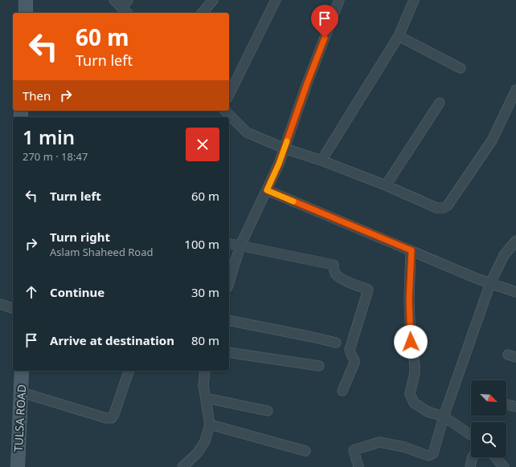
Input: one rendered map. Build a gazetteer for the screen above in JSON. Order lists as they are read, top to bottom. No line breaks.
{"streets":{"main road":["TULSA ROAD"]},"north":"bottom right","page":{"turn":["60 m","Turn left"],"then":"Then","heading":["1 min","270 m · 18:47"],"list":[{"name":"Turn left","value":"60 m"},{"name":"Turn right","note":"Aslam Shaheed Road","value":"100 m"},{"name":"Continue","value":"30 m"},{"name":"Arrive at destination","value":"80 m"}]}}
